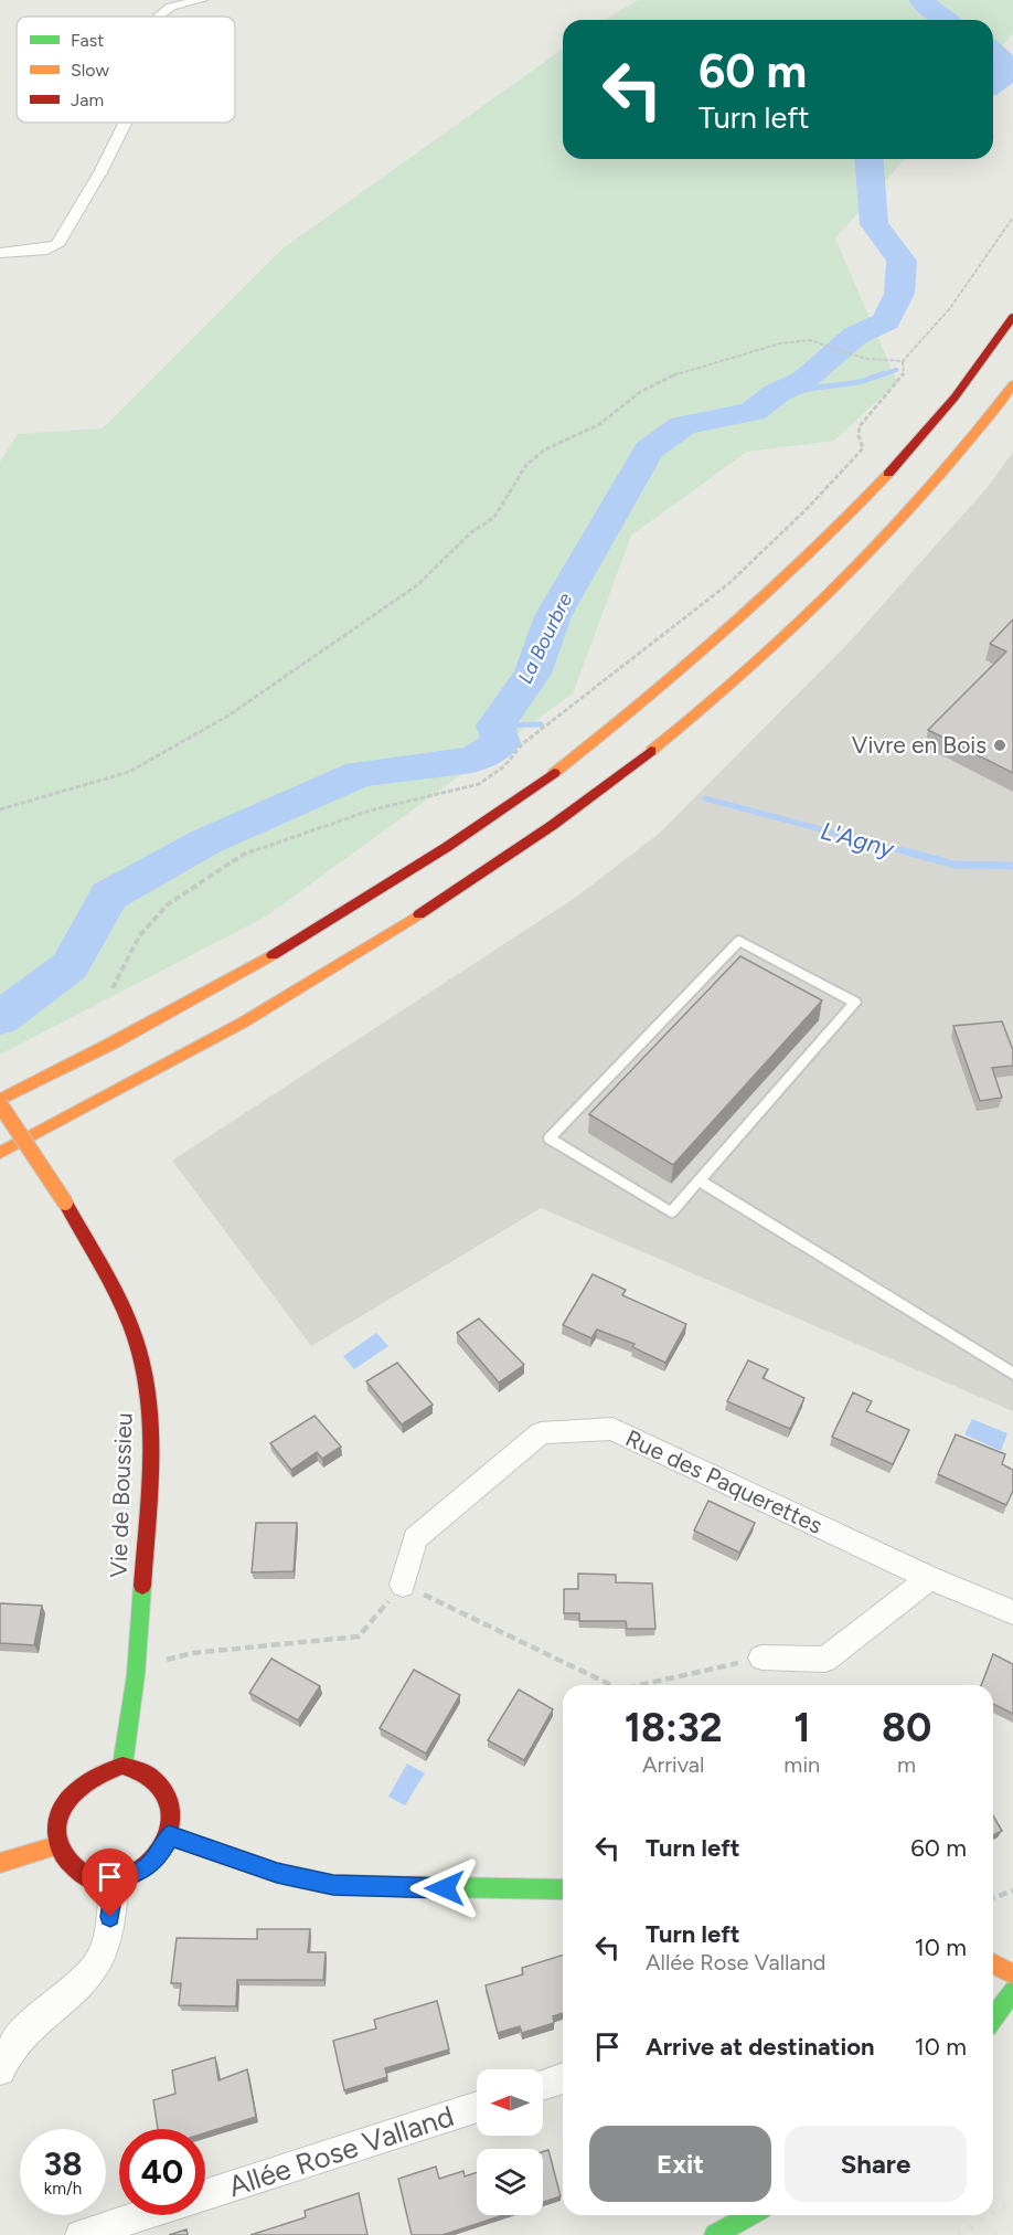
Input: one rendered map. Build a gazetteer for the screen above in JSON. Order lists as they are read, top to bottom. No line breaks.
{"streets":{"main road":["Vie de Boussieu"],"street":["Rue des Paquerettes","Allée Rose Valland"]},"water":["La Bourbre","L'Agny"],"places":["Vivre en Bois"],"legend":["Fast","Slow","Jam"],"north":"left","page":{"turn":["60 m","Turn left"],"eta":["18:32","Arrival","1","min","80","m"],"list":[{"name":"Turn left","value":"60 m"},{"name":"Turn left","note":"Allée Rose Valland","value":"10 m"},{"name":"Arrive at destination","value":"10 m"}],"buttons":["Exit","Share"],"speed":"38 km/h","limit":"40"}}
